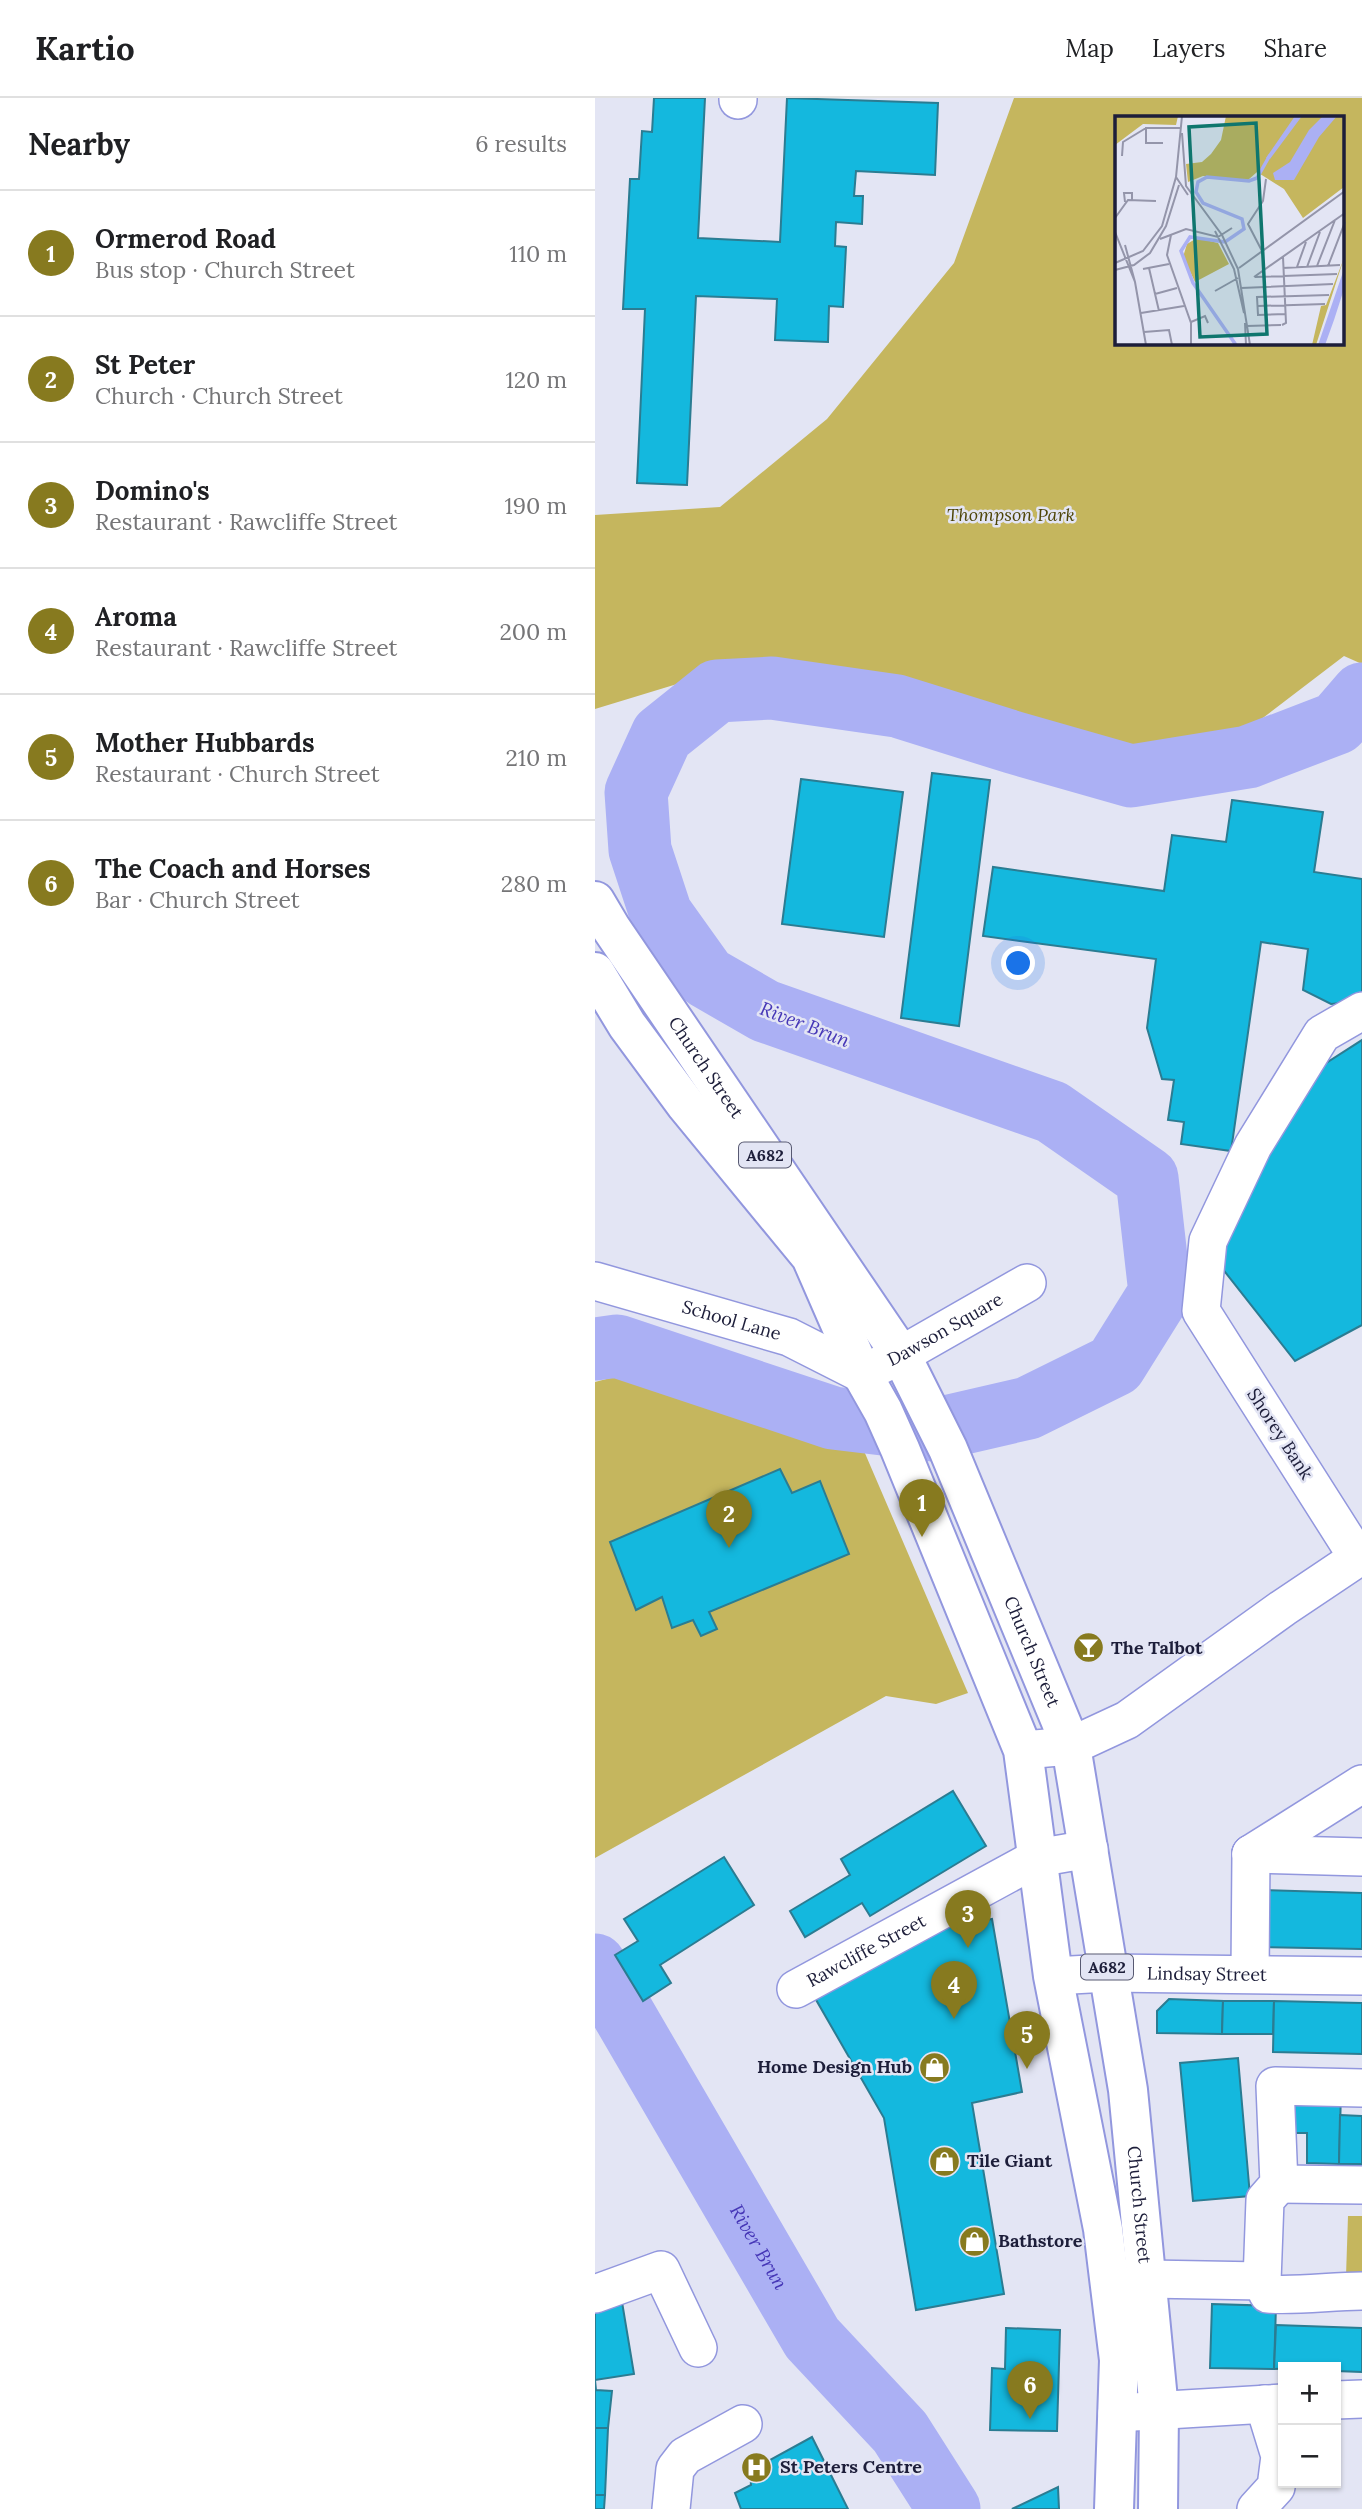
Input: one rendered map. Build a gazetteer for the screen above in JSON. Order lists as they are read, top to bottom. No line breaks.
{"streets":{"main road":["Church Street","A682"],"street":["School Lane","Dawson Square","Shorey Bank","Rawcliffe Street","Lindsay Street"]},"crossings":[["Church Street","School Lane"],["Church Street","Dawson Square"],["Church Street","Rawcliffe Street"],["Church Street","Lindsay Street"],["School Lane","Dawson Square"]],"water":["River Brun"],"parks":["Thompson Park"],"places":{"bar":["The Talbot"],"shop":["Home Design Hub","Tile Giant","Bathstore"],"hospital":["St Peters Centre"]},"page":{"header":"Kartio","nav":["Map","Layers","Share"],"heading":["Nearby","6 results"],"list":[{"mark":"1","name":"Ormerod Road","note":"Bus stop · Church Street","value":"110 m"},{"mark":"2","name":"St Peter","note":"Church · Church Street","value":"120 m"},{"mark":"3","name":"Domino's","note":"Restaurant · Rawcliffe Street","value":"190 m"},{"mark":"4","name":"Aroma","note":"Restaurant · Rawcliffe Street","value":"200 m"},{"mark":"5","name":"Mother Hubbards","note":"Restaurant · Church Street","value":"210 m"},{"mark":"6","name":"The Coach and Horses","note":"Bar · Church Street","value":"280 m"}],"pins":["1","2","3","4","5","6"],"map_buttons":["+","−"]}}
